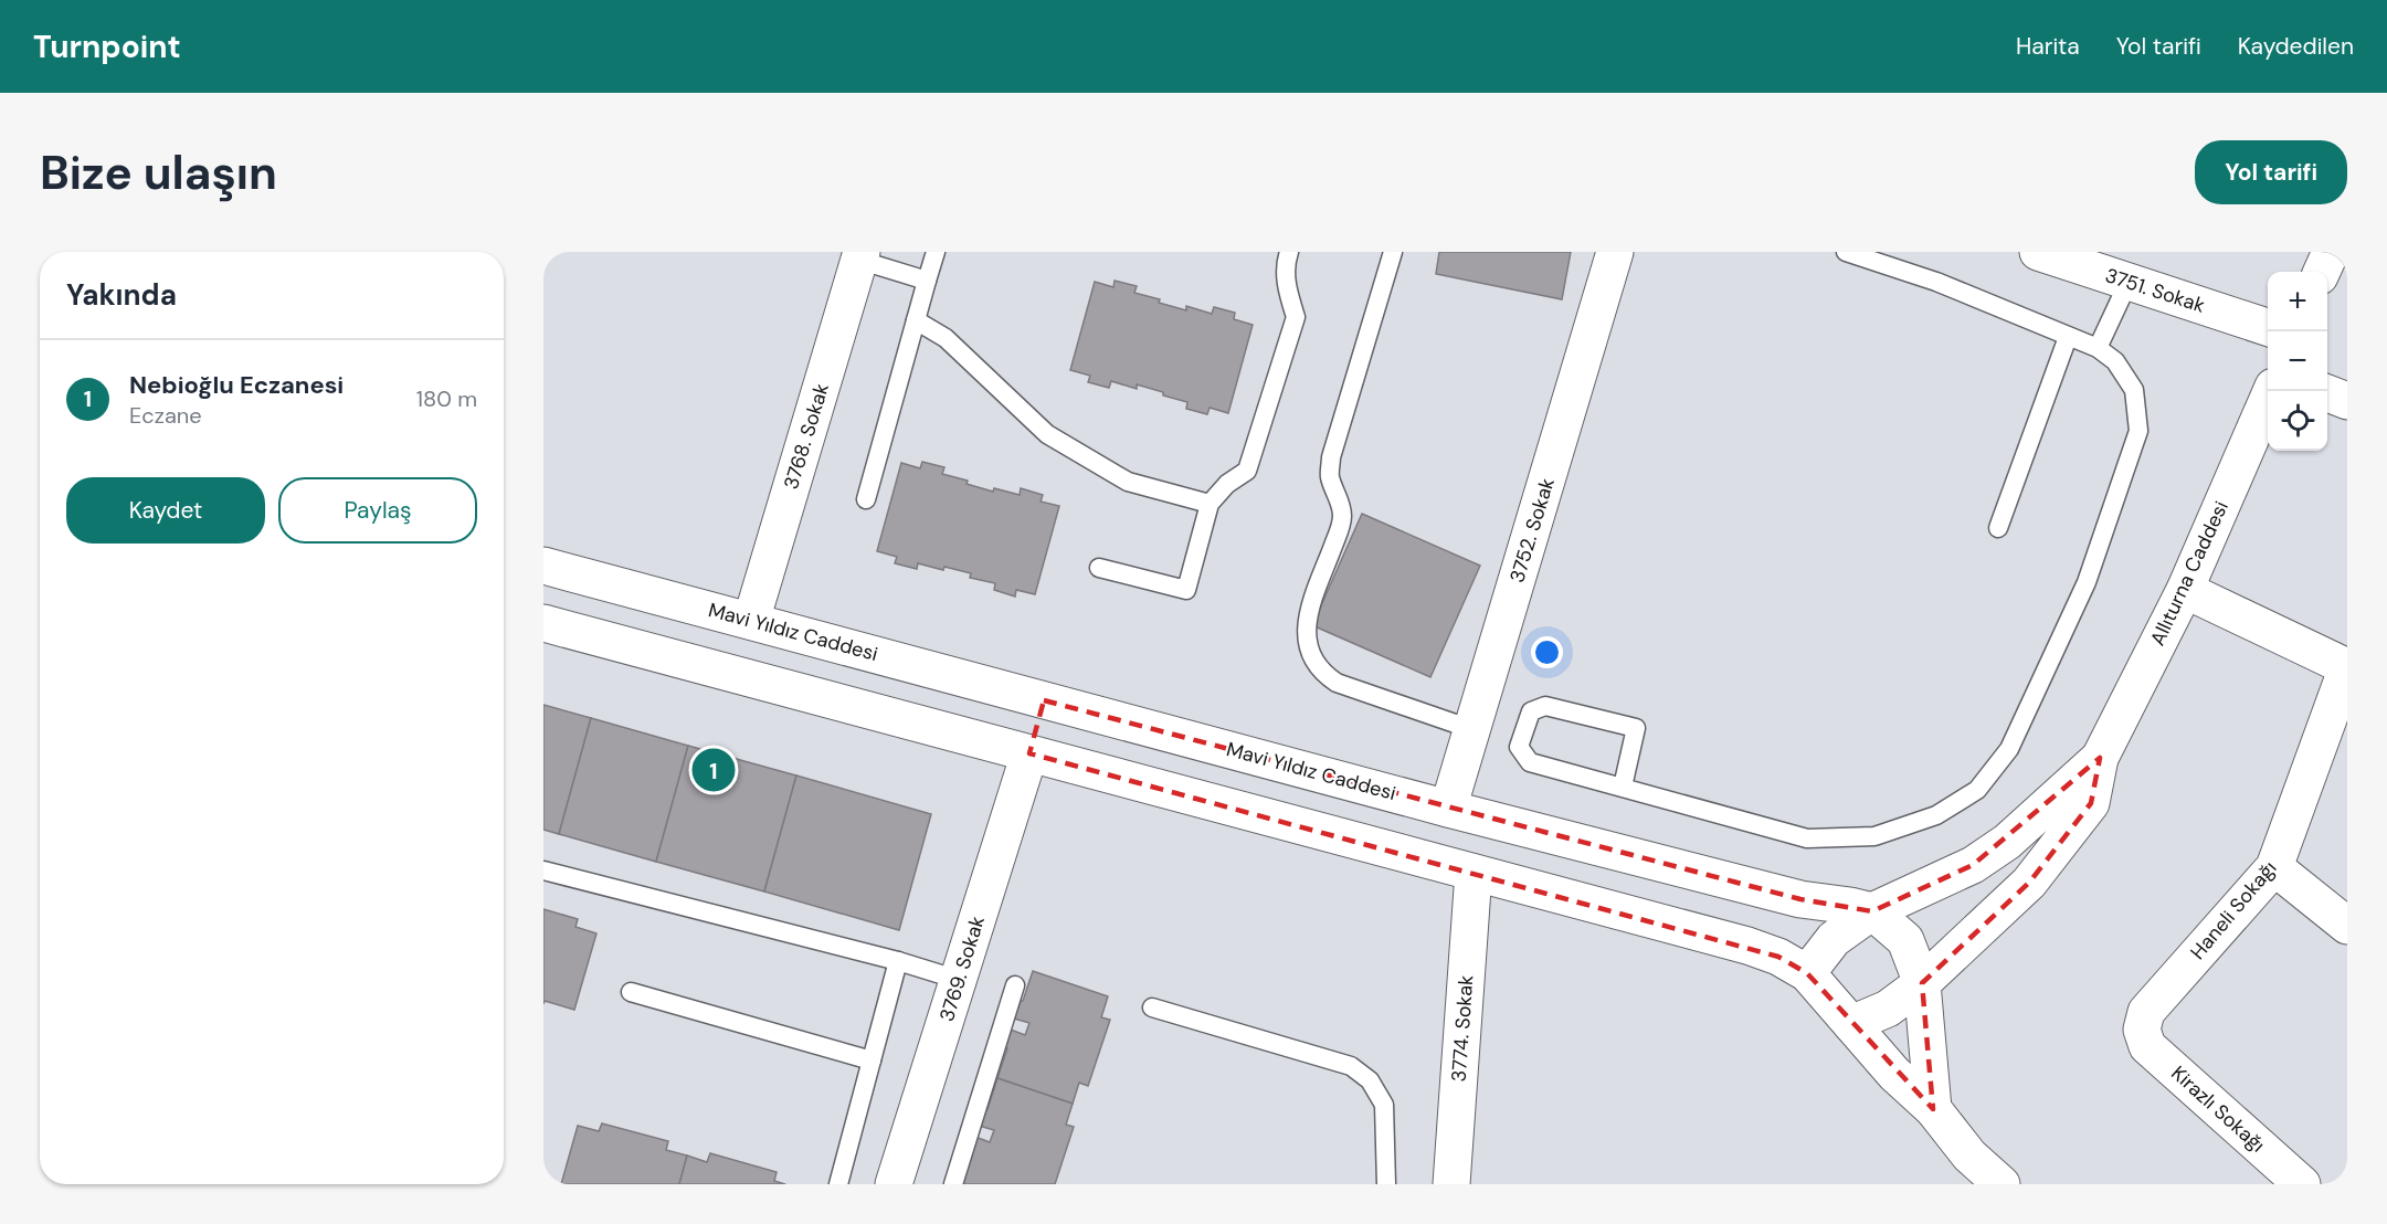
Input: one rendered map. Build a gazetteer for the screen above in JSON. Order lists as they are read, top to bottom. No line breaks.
{"streets":{"main road":["3751. Sokak","3768. Sokak","3752. Sokak","Allıturna Caddesi","Mavi Yıldız Caddesi","Haneli Sokağı","3769. Sokak","3774. Sokak","Kirazlı Sokağı"]},"crossings":[["3768. Sokak","Mavi Yıldız Caddesi"],["3752. Sokak","Mavi Yıldız Caddesi"],["Allıturna Caddesi","Mavi Yıldız Caddesi"],["Mavi Yıldız Caddesi","3769. Sokak"],["Haneli Sokağı","Kirazlı Sokağı"]],"page":{"header":"Turnpoint","nav":["Harita","Yol tarifi","Kaydedilen"],"buttons":["Yol tarifi",["Kaydet","Paylaş"]],"title":"Bize ulaşın","heading":"Yakında","map_buttons":["+","−"],"list":[{"mark":"1","name":"Nebioğlu Eczanesi","note":"Eczane","value":"180 m"}],"pins":"1"}}
